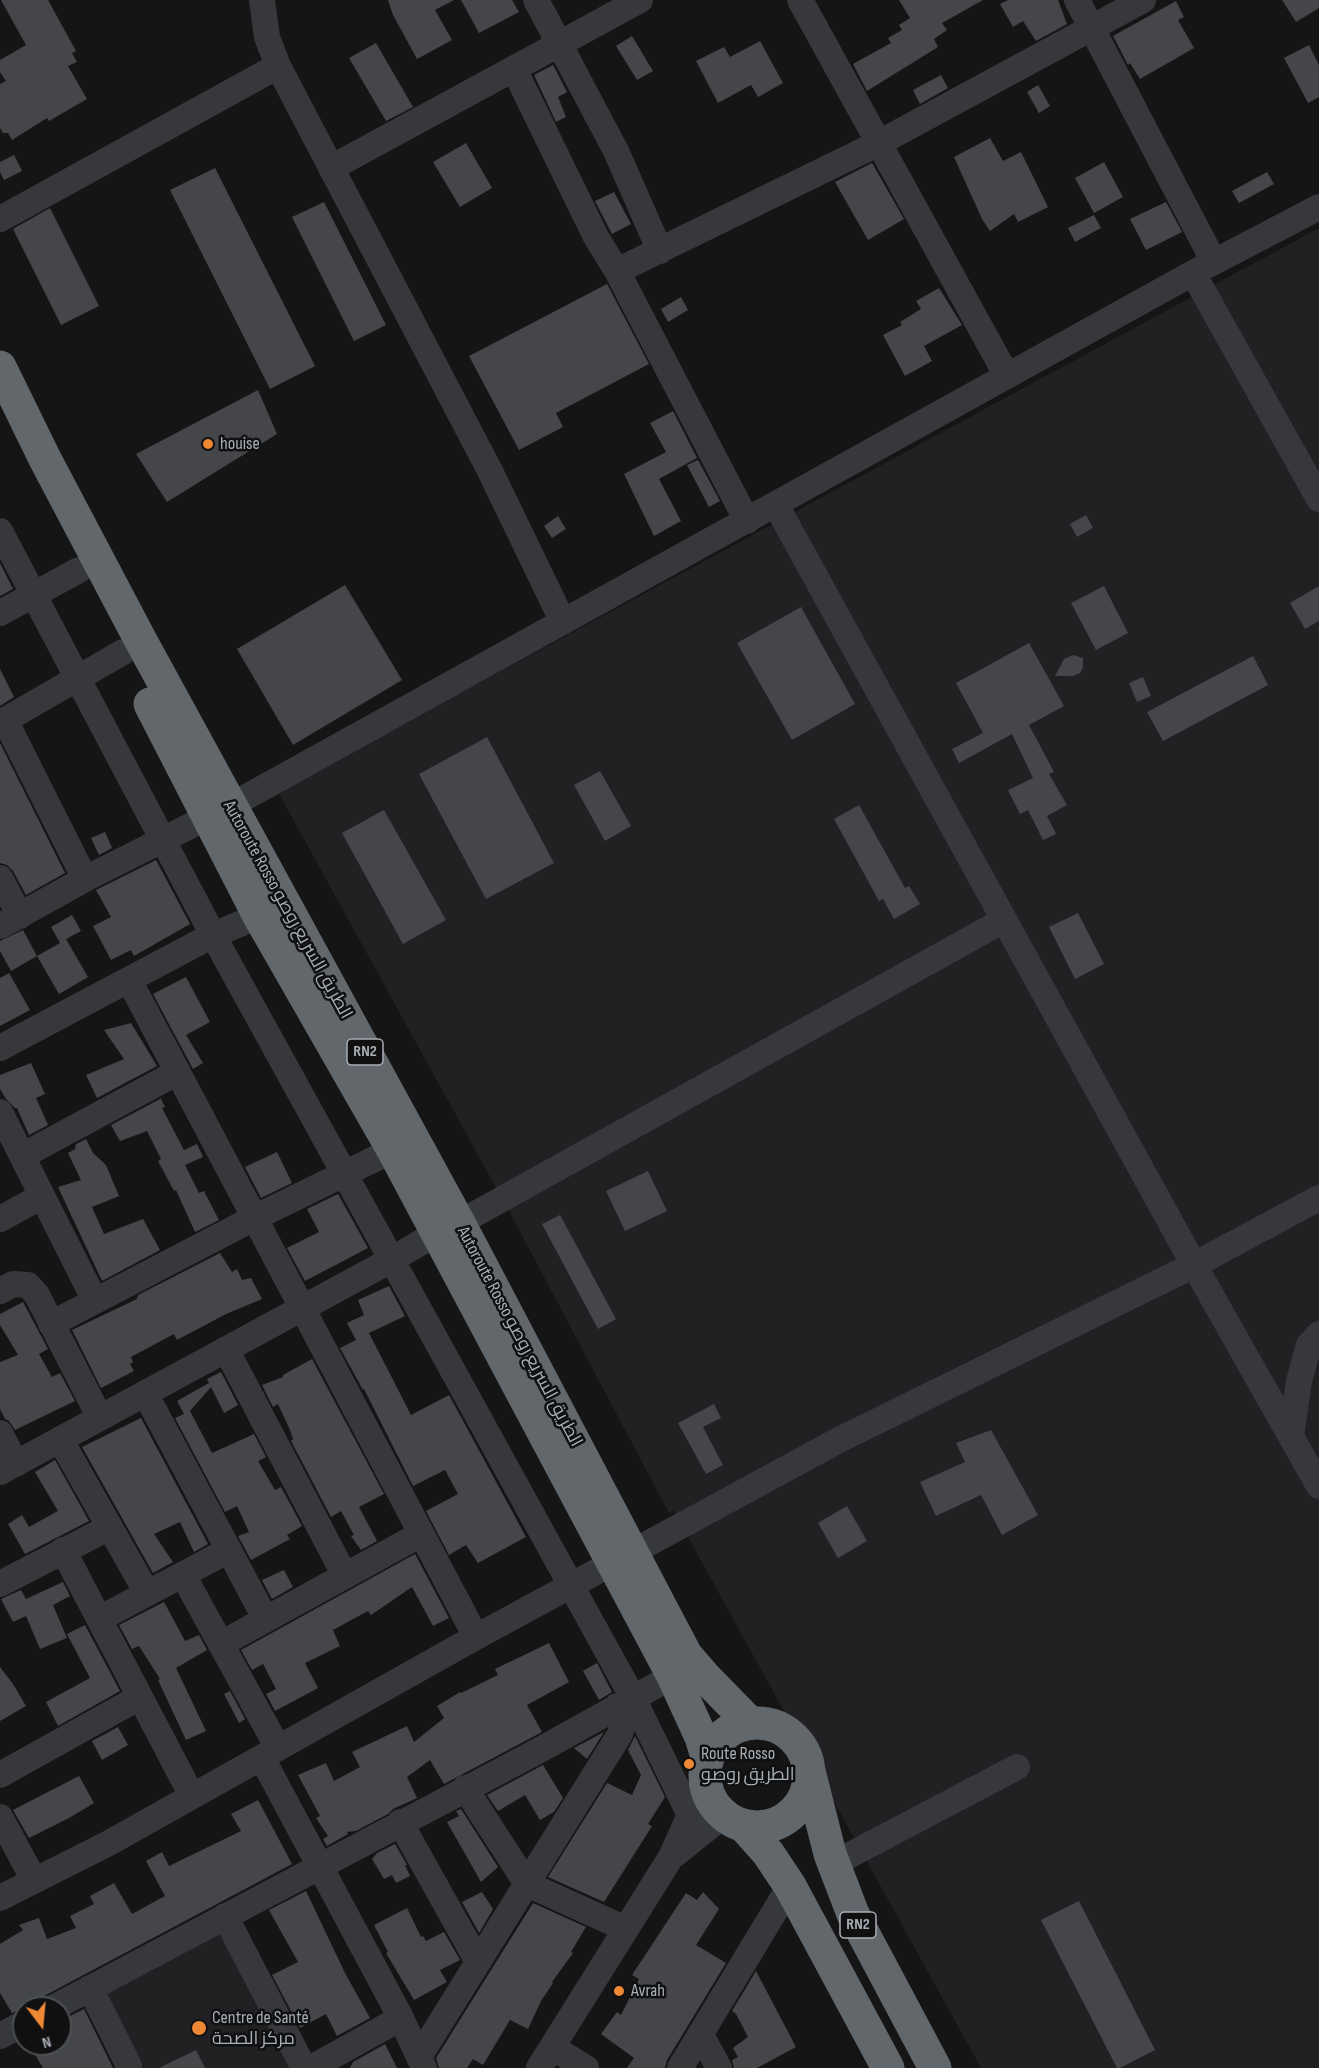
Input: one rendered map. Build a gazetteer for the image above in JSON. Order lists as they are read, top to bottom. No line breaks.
{"streets":{"highway":["Autoroute Rosso الطريق السريع روصو","RN2"]},"crossings":[["Autoroute Rosso الطريق السريع روصو","RN2"]],"places":["houise","Route Rosso الطريق روصو","Avrah","Centre de Santé مركز الصحة"],"north":"bottom"}
